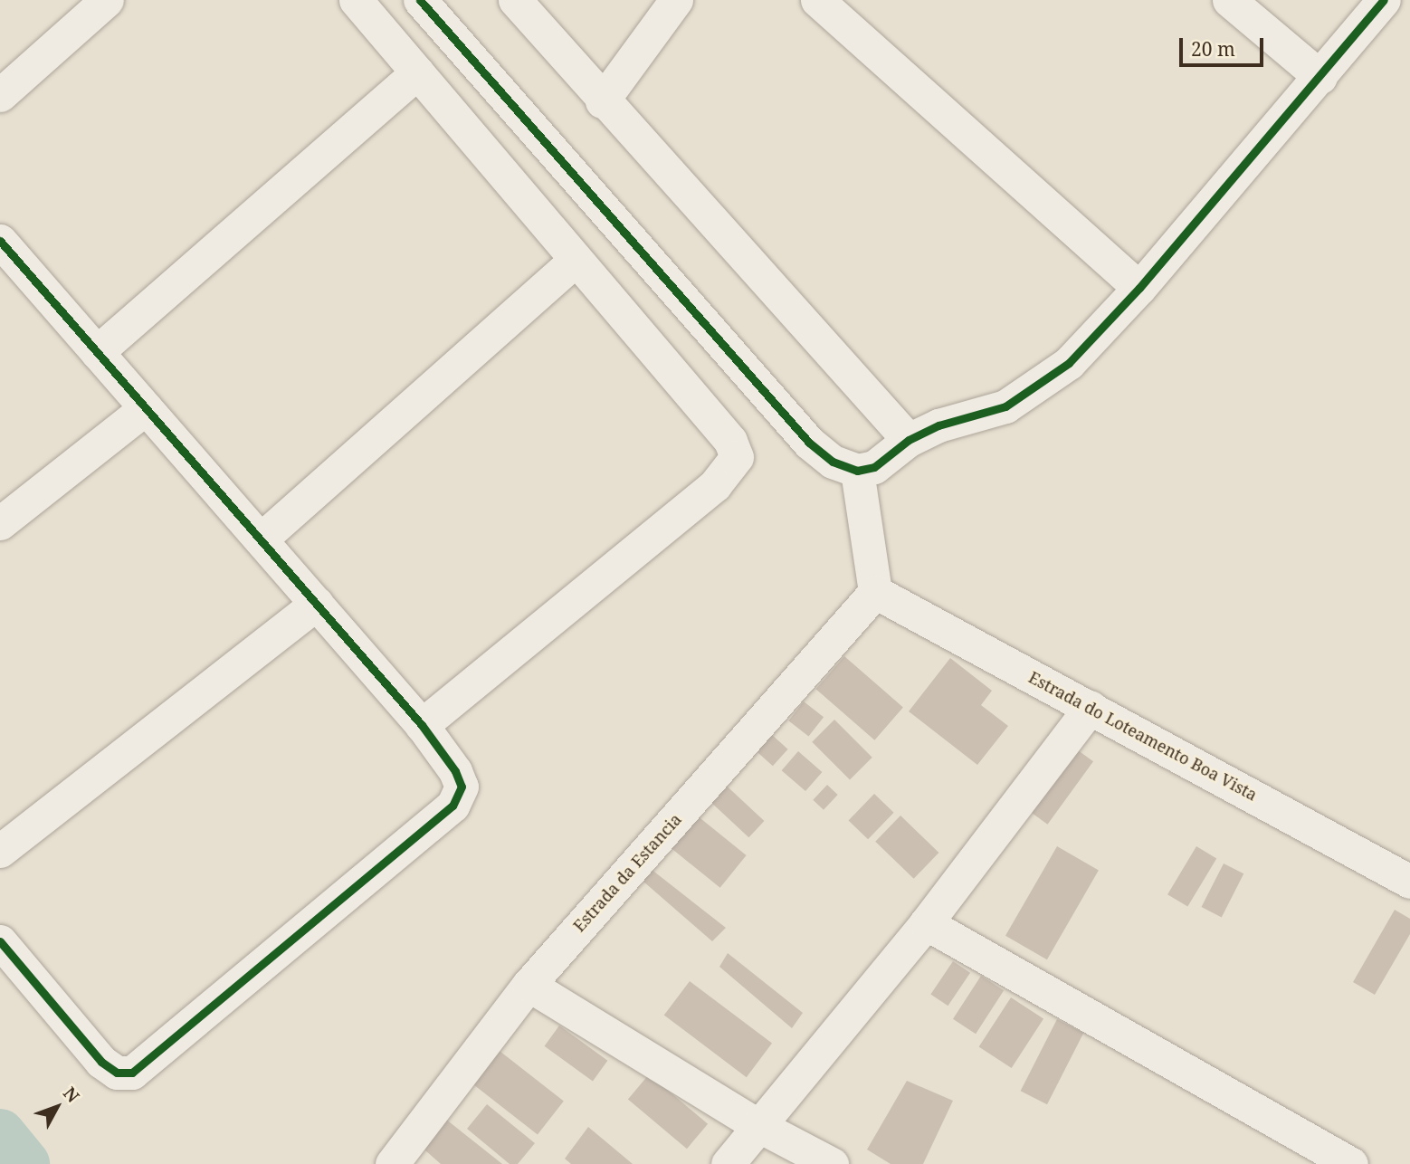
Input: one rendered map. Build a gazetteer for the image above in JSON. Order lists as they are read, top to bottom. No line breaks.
{"streets":{"street":["Estrada do Loteamento Boa Vista","Estrada da Estancia"]},"crossings":[["Estrada do Loteamento Boa Vista","Estrada da Estancia"]],"scale_bar":"20 m","north":"top right"}
